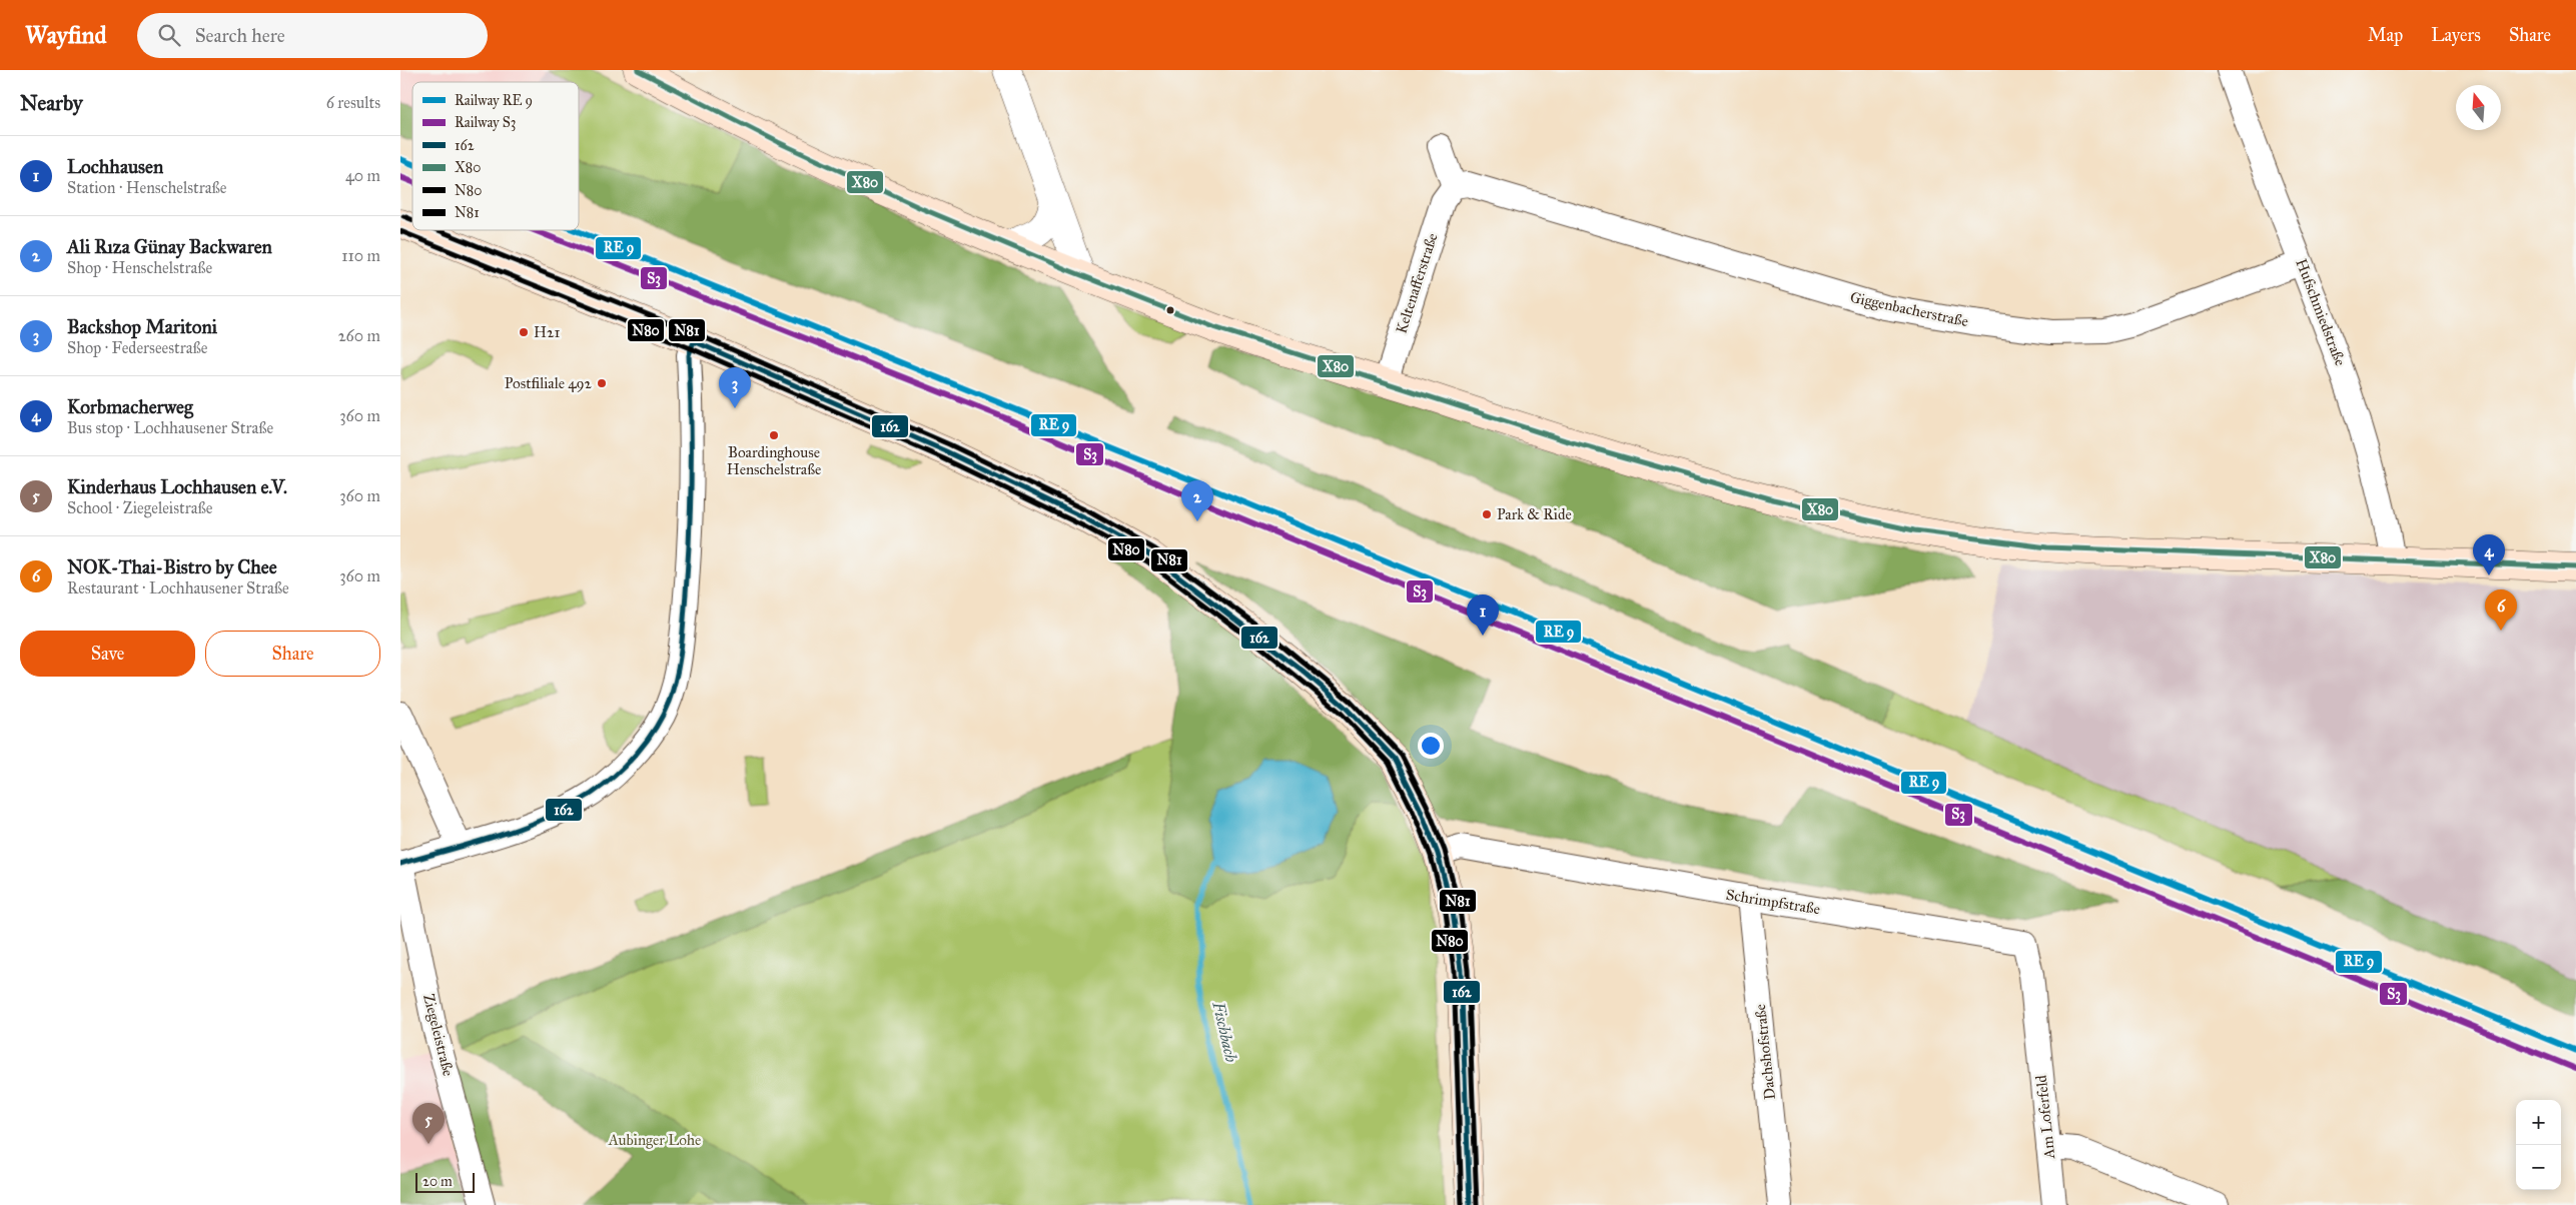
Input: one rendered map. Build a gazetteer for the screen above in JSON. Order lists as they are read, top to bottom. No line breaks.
{"streets":{"street":["Keltenafferstraße","Giggenbacherstraße","Hufschmiedstraße","Schrimpfstraße","Ziegeleistraße","Dachshofstraße","Am Loferfeld"]},"crossings":[["Keltenafferstraße","Giggenbacherstraße"],["Giggenbacherstraße","Hufschmiedstraße"],["Schrimpfstraße","Dachshofstraße"],["Schrimpfstraße","Am Loferfeld"]],"water":["Fischbach"],"parks":["Aubinger Lohe"],"places":["H21","Postfiliale 492","Boardinghouse Henschelstraße","Park & Ride"],"lines":["transit line X80","rail line S3","transit line N81","transit line N80","transit line 162"],"legend":["Railway RE 9","Railway S3","162","X80","N80","N81"],"scale_bar":"20 m","north":"top","page":{"header":"Wayfind","search":"Search here","nav":["Map","Layers","Share"],"heading":["Nearby","6 results"],"list":[{"mark":"1","name":"Lochhausen","note":"Station · Henschelstraße","value":"40 m"},{"mark":"2","name":"Ali Rıza Günay Backwaren","note":"Shop · Henschelstraße","value":"110 m"},{"mark":"3","name":"Backshop Maritoni","note":"Shop · Federseestraße","value":"260 m"},{"mark":"4","name":"Korbmacherweg","note":"Bus stop · Lochhausener Straße","value":"360 m"},{"mark":"5","name":"Kinderhaus Lochhausen e.V.","note":"School · Ziegeleistraße","value":"360 m"},{"mark":"6","name":"NOK-Thai-Bistro by Chee","note":"Restaurant · Lochhausener Straße","value":"360 m"}],"pins":["3","2","4","6","1","5"],"buttons":["Save","Share"],"map_buttons":["+","−"],"scale":"20 m"}}
